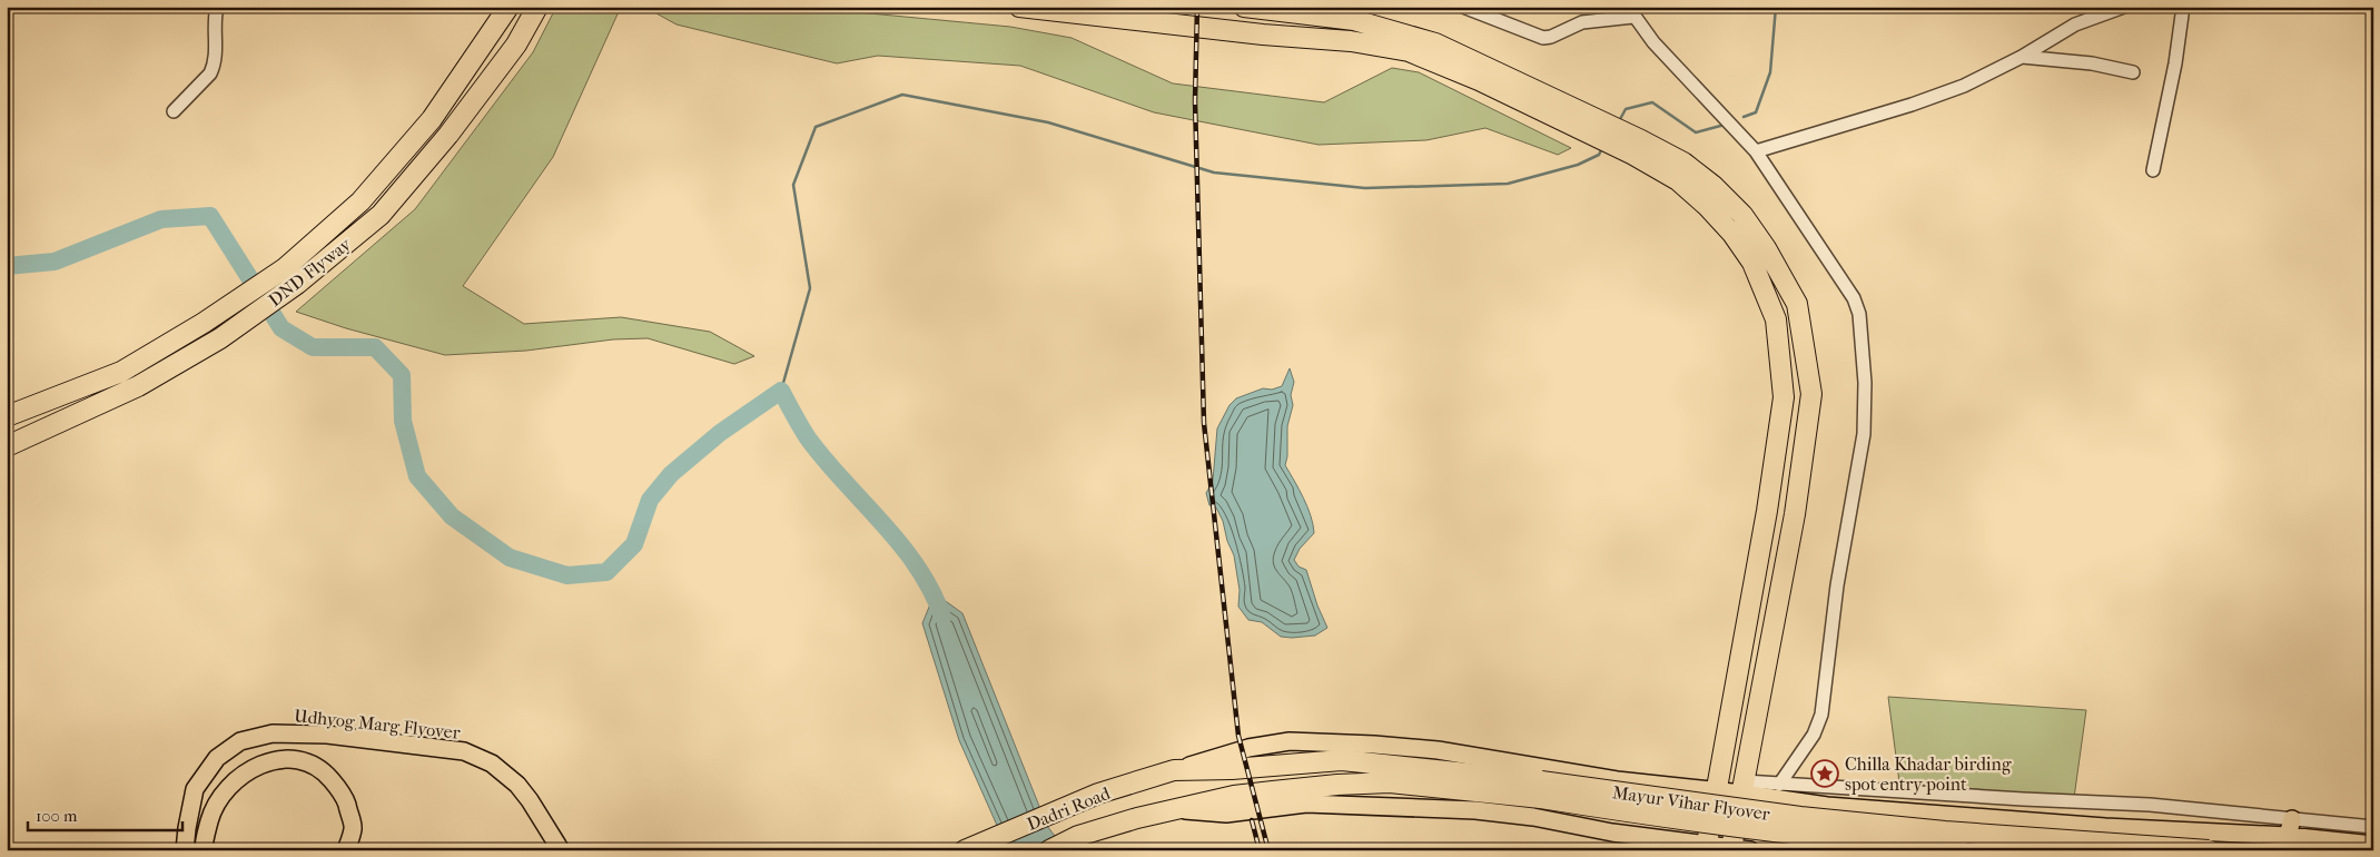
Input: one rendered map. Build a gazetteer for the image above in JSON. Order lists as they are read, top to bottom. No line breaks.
{"streets":{"highway":["DND Flyway","Mayur Vihar Flyover","Dadri Road"],"main road":["Udhyog Marg Flyover"]},"crossings":[["Mayur Vihar Flyover","Dadri Road"]],"places":{"place":["Chilla Khadar birding spot entry point"]},"scale_bar":"100 m"}
